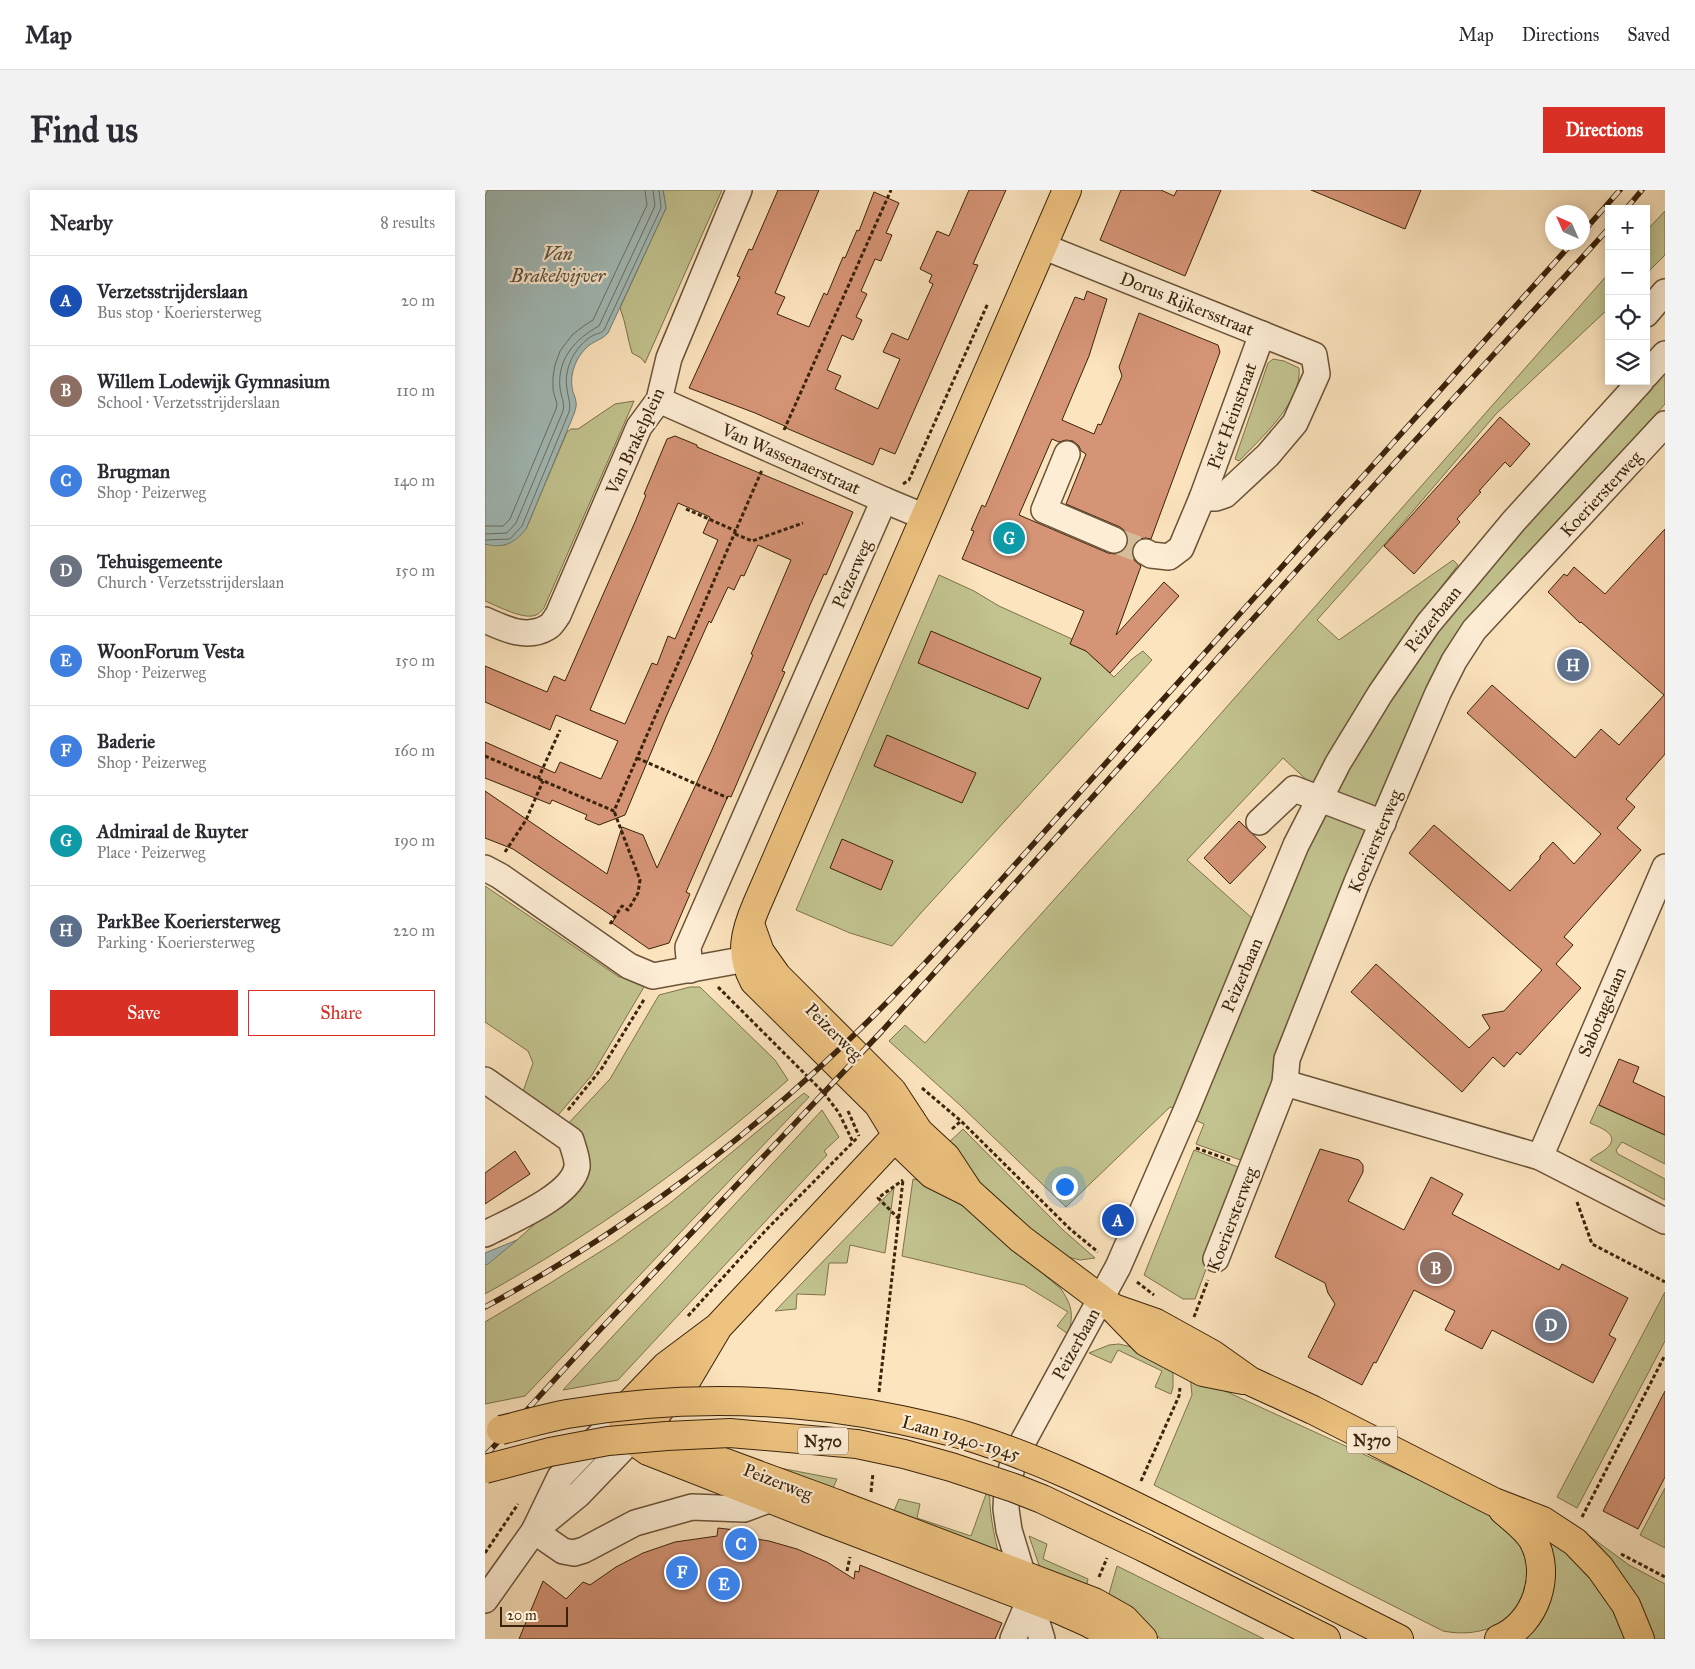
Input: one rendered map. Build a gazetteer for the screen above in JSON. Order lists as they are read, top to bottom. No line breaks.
{"streets":{"main road":["Peizerweg","Laan 1940-1945","N370"],"street":["Dorus Rijkersstraat","Piet Heinstraat","Van Brakelplein","Van Wassenaerstraat","Koeriersterweg","Peizerbaan","Sabotagelaan"]},"crossings":[["Dorus Rijkersstraat","Piet Heinstraat"],["Dorus Rijkersstraat","Peizerweg"],["Van Brakelplein","Van Wassenaerstraat"],["Van Wassenaerstraat","Peizerweg"],["Peizerweg","Peizerbaan"],["Peizerweg","N370"],["Peizerbaan","N370"]],"water":["Van Brakelvijver"],"scale_bar":"20 m","north":"top left","page":{"header":"Map","nav":["Map","Directions","Saved"],"buttons":["Directions",["Save","Share"]],"title":"Find us","heading":["Nearby","8 results"],"map_buttons":["+","−"],"list":[{"mark":"A","name":"Verzetsstrijderslaan","note":"Bus stop · Koeriersterweg","value":"20 m"},{"mark":"B","name":"Willem Lodewijk Gymnasium","note":"School · Verzetsstrijderslaan","value":"110 m"},{"mark":"C","name":"Brugman","note":"Shop · Peizerweg","value":"140 m"},{"mark":"D","name":"Tehuisgemeente","note":"Church · Verzetsstrijderslaan","value":"150 m"},{"mark":"E","name":"WoonForum Vesta","note":"Shop · Peizerweg","value":"150 m"},{"mark":"F","name":"Baderie","note":"Shop · Peizerweg","value":"160 m"},{"mark":"G","name":"Admiraal de Ruyter","note":"Place · Peizerweg","value":"190 m"},{"mark":"H","name":"ParkBee Koeriersterweg","note":"Parking · Koeriersterweg","value":"220 m"}],"pins":["G","H","A","B","D","C","F","E"],"scale":"20 m"}}
